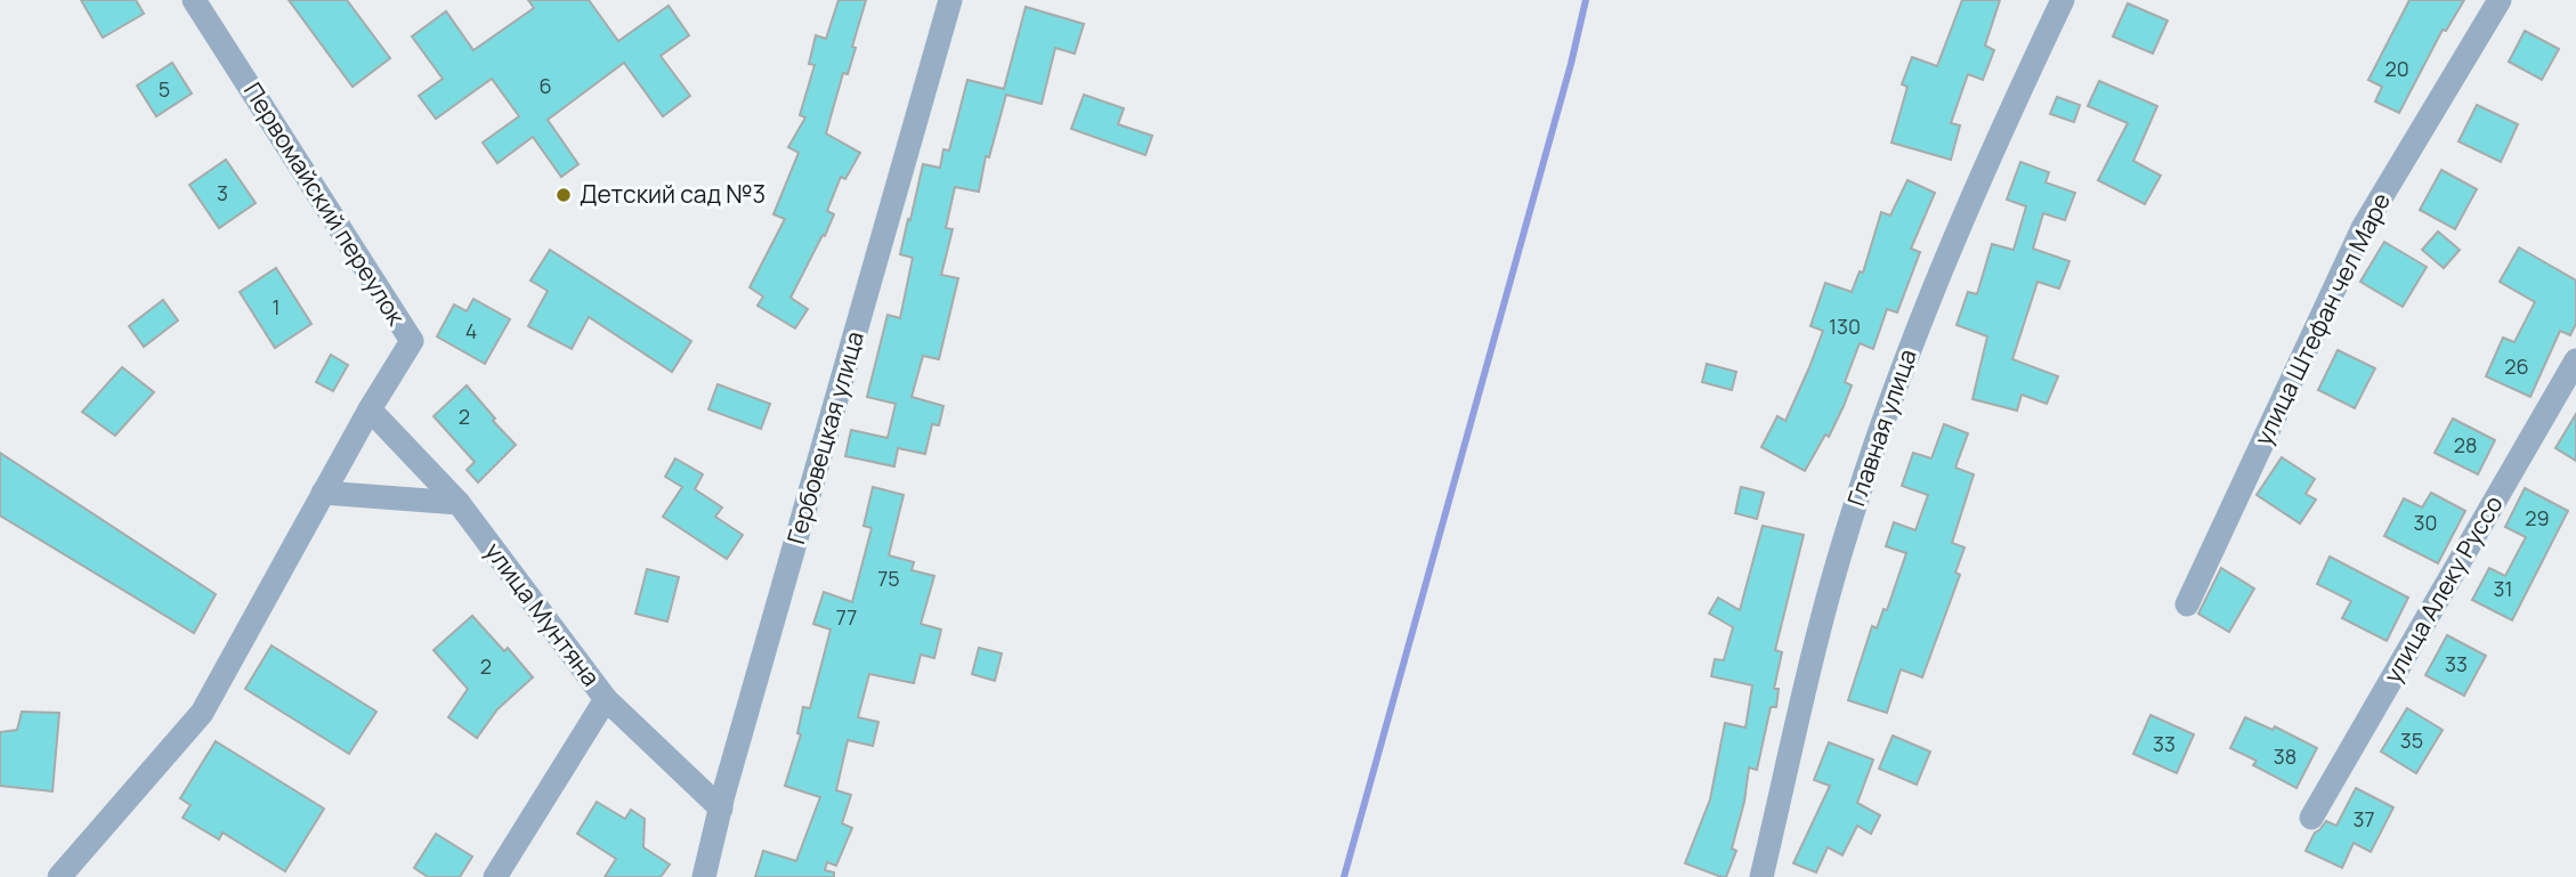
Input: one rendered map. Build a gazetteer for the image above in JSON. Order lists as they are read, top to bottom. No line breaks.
{"streets":{"street":["Первомайский переулок","улица Штефан чел Маре","Главная улица","Гербовецкая улица","улица Алеку Руссо","улица Мунтяна"]},"crossings":[["Первомайский переулок","улица Мунтяна"]],"places":["Детский сад №3"],"house_numbers":["20","6","5","3","1","130","4","26","2","28","29","30","75","31","77","33","2","35","33","38","37"]}
